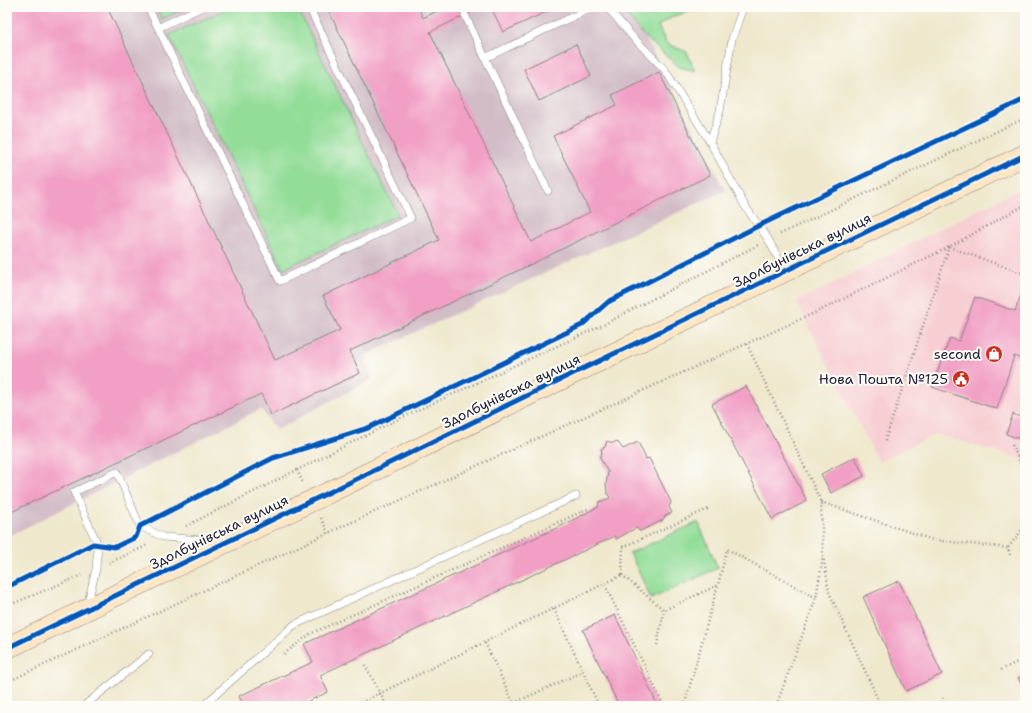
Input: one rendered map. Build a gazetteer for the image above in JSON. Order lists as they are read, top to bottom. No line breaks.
{"streets":{"street":["Здолбунівська вулиця"]},"places":{"shop":["second"],"public building":["Нова Пошта №125"]}}
